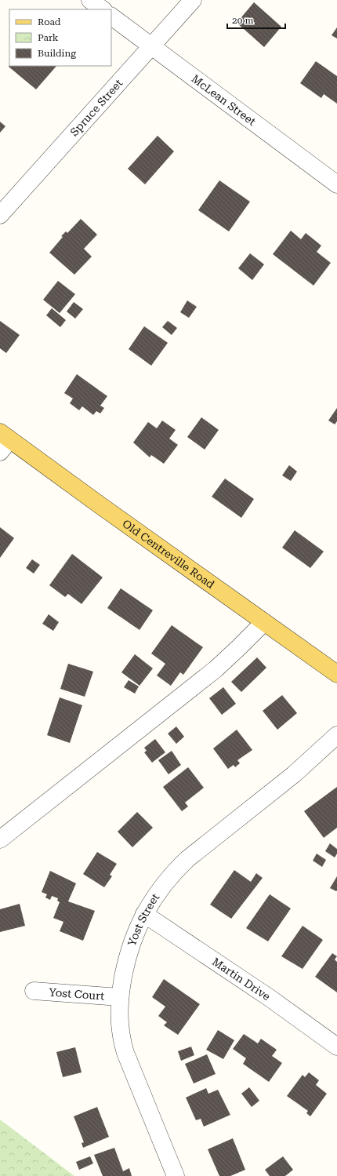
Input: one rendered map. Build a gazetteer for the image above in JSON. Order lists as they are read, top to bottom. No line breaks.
{"streets":{"main road":["Old Centreville Road"],"street":["McLean Street","Spruce Street","Yost Street","Martin Drive","Yost Court"]},"crossings":[["McLean Street","Spruce Street"],["Yost Street","Martin Drive"],["Yost Street","Yost Court"]],"legend":["Road","Park","Building"],"scale_bar":"20 m"}
